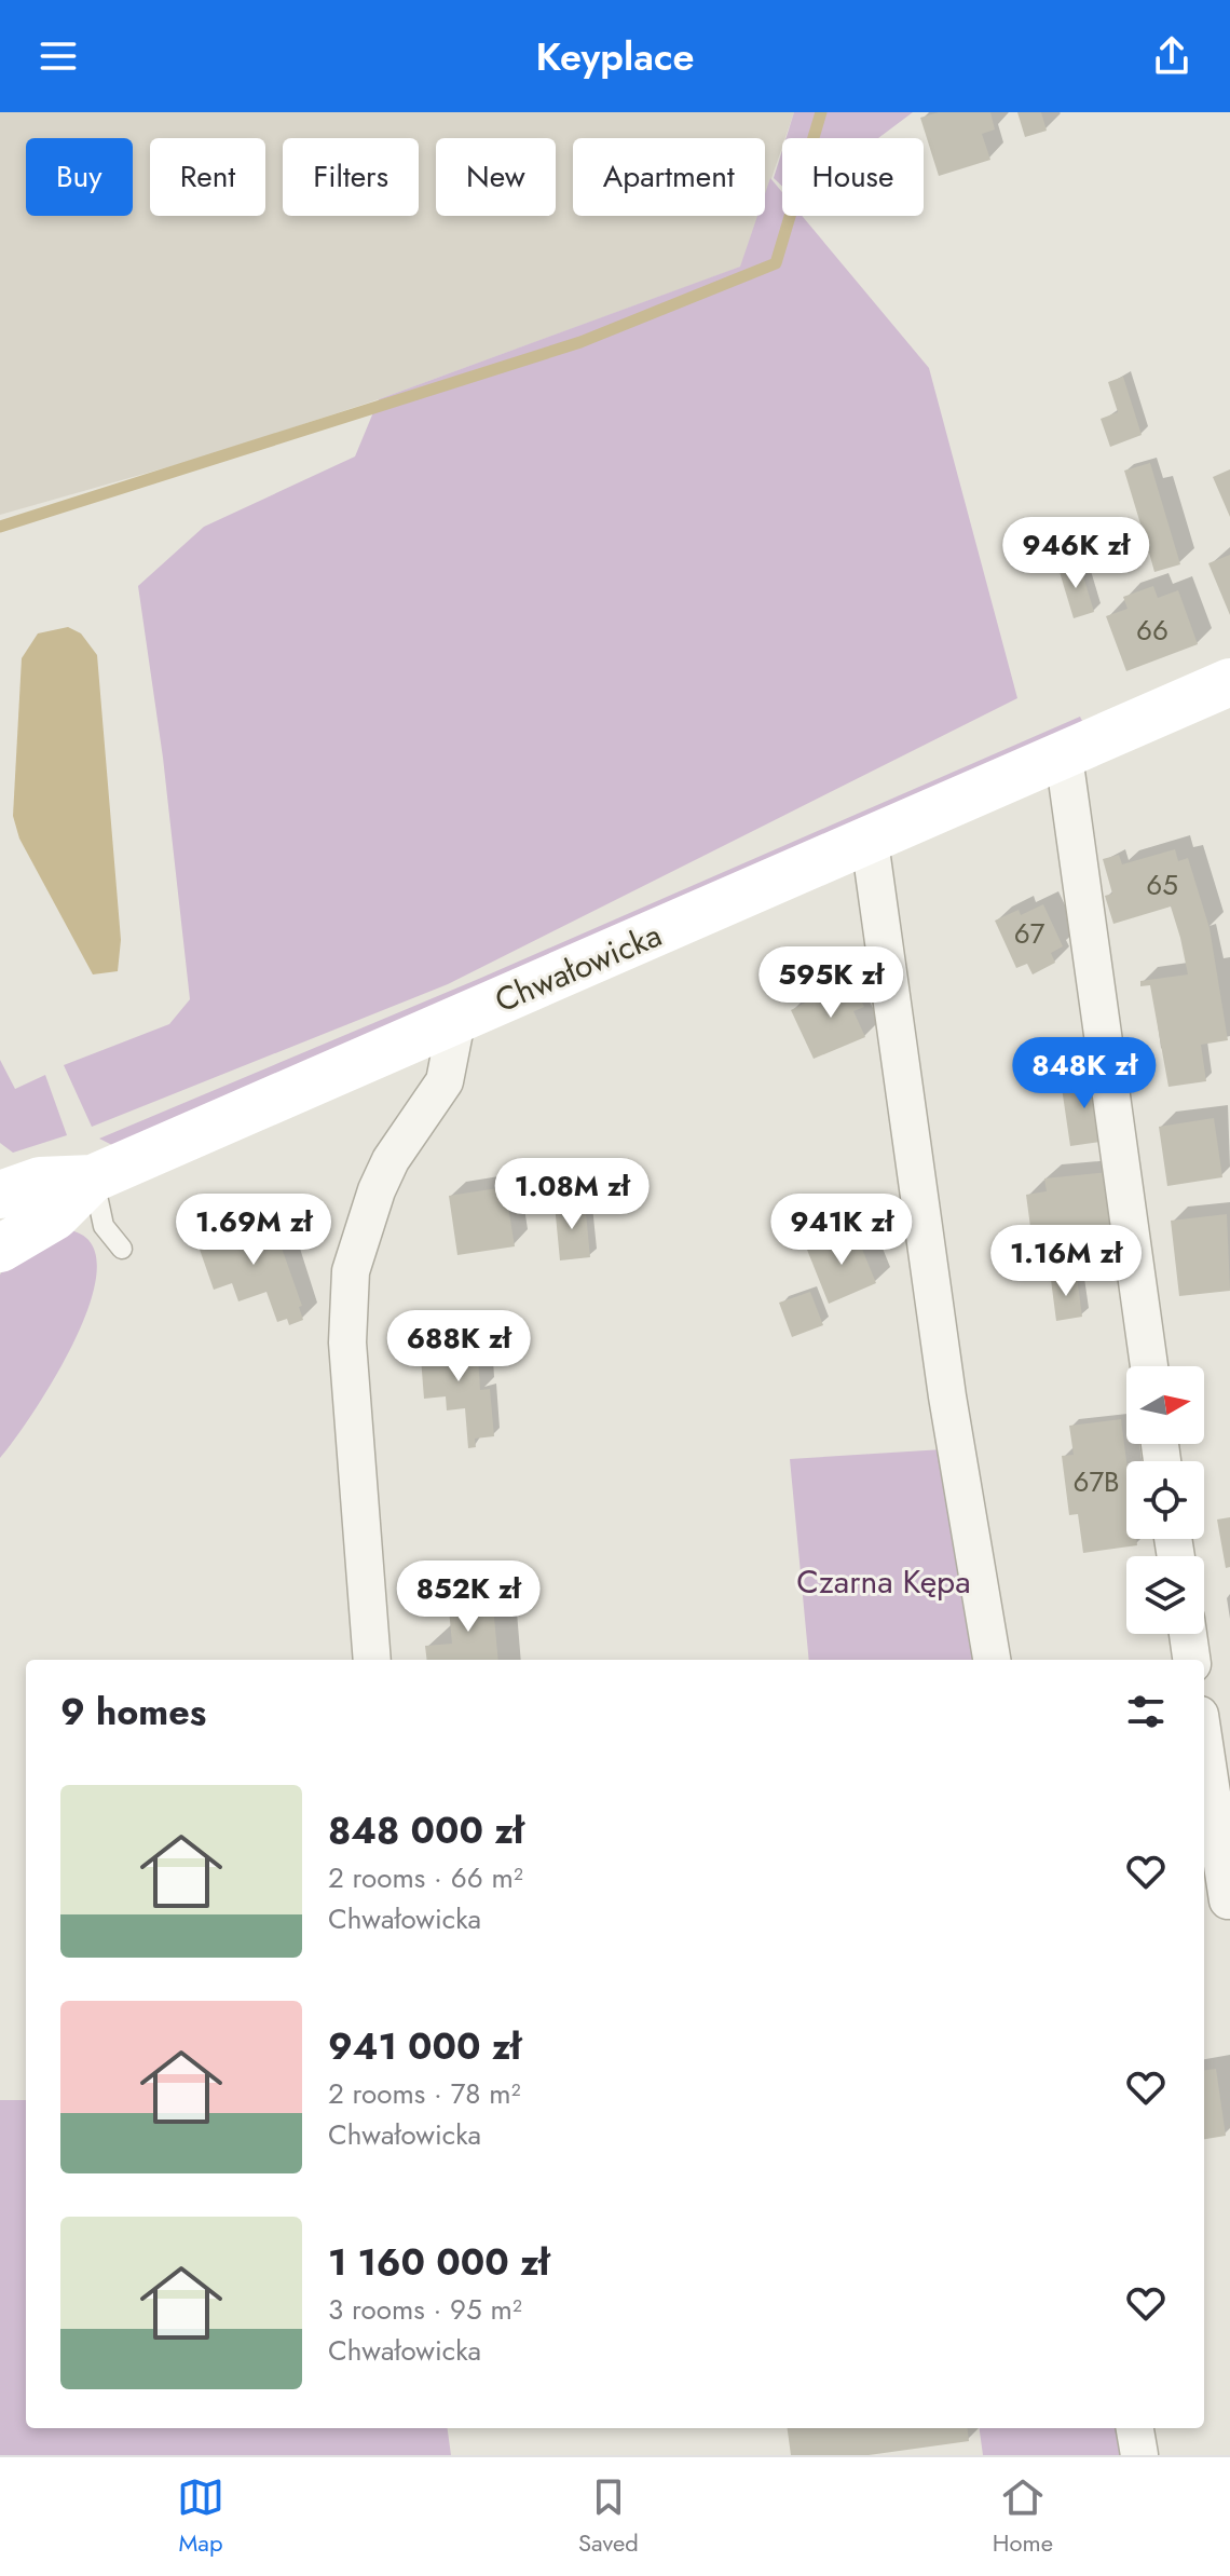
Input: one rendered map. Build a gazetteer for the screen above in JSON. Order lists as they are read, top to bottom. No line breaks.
{"streets":{"main road":["Chwałowicka"]},"parks":["Czarna Kępa"],"house_numbers":["66","65","67","67B"],"north":"right","page":{"header":"Keyplace","chip":["Buy","Rent","Filters","New","Apartment","House"],"price":["946K zł","595K zł","848K zł","1.08M zł","1.69M zł","941K zł","1.16M zł","688K zł","852K zł"],"heading":"9 homes","list":[{"name":"848 000 zł","note":"2 rooms · 66 m² · Chwałowicka"},{"name":"941 000 zł","note":"2 rooms · 78 m² · Chwałowicka"},{"name":"1 160 000 zł","note":"3 rooms · 95 m² · Chwałowicka"}],"tabs":["Map","Saved","Home"]}}
